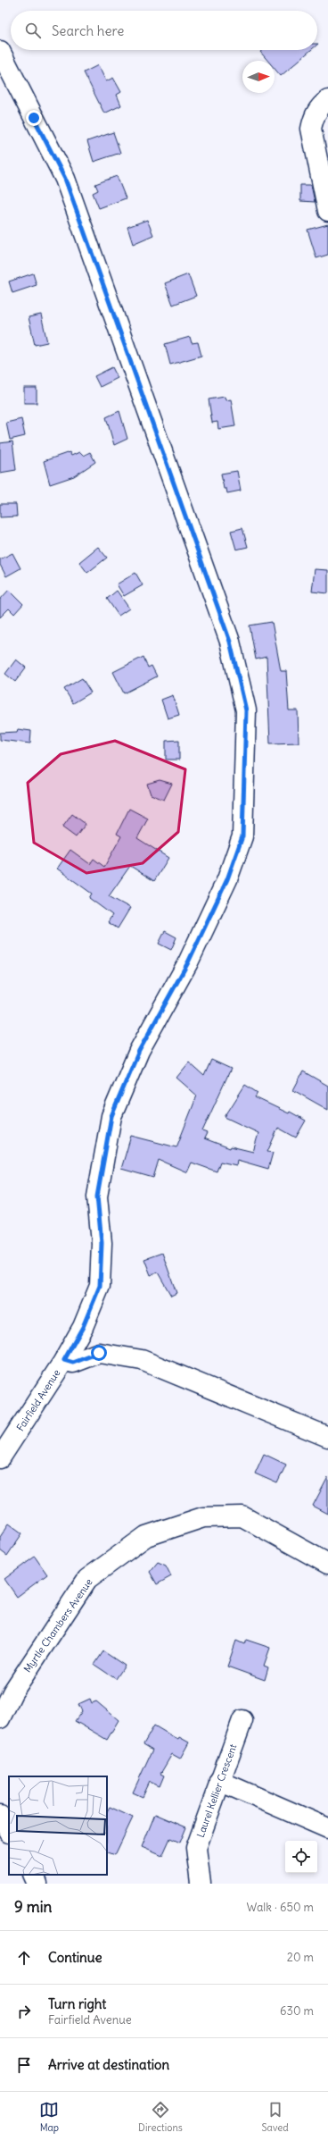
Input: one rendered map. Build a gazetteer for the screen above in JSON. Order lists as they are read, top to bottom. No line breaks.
{"streets":{"street":["Fairfield Avenue","Myrtle Chambers Avenue","Laurel Kellier Crescent"]},"north":"right","page":{"search":"Search here","heading":["9 min","Walk · 650 m"],"list":[["Continue","20 m"],["Turn right","Fairfield Avenue","630 m"],"Arrive at destination"],"nav":["Map","Directions","Saved"]}}
